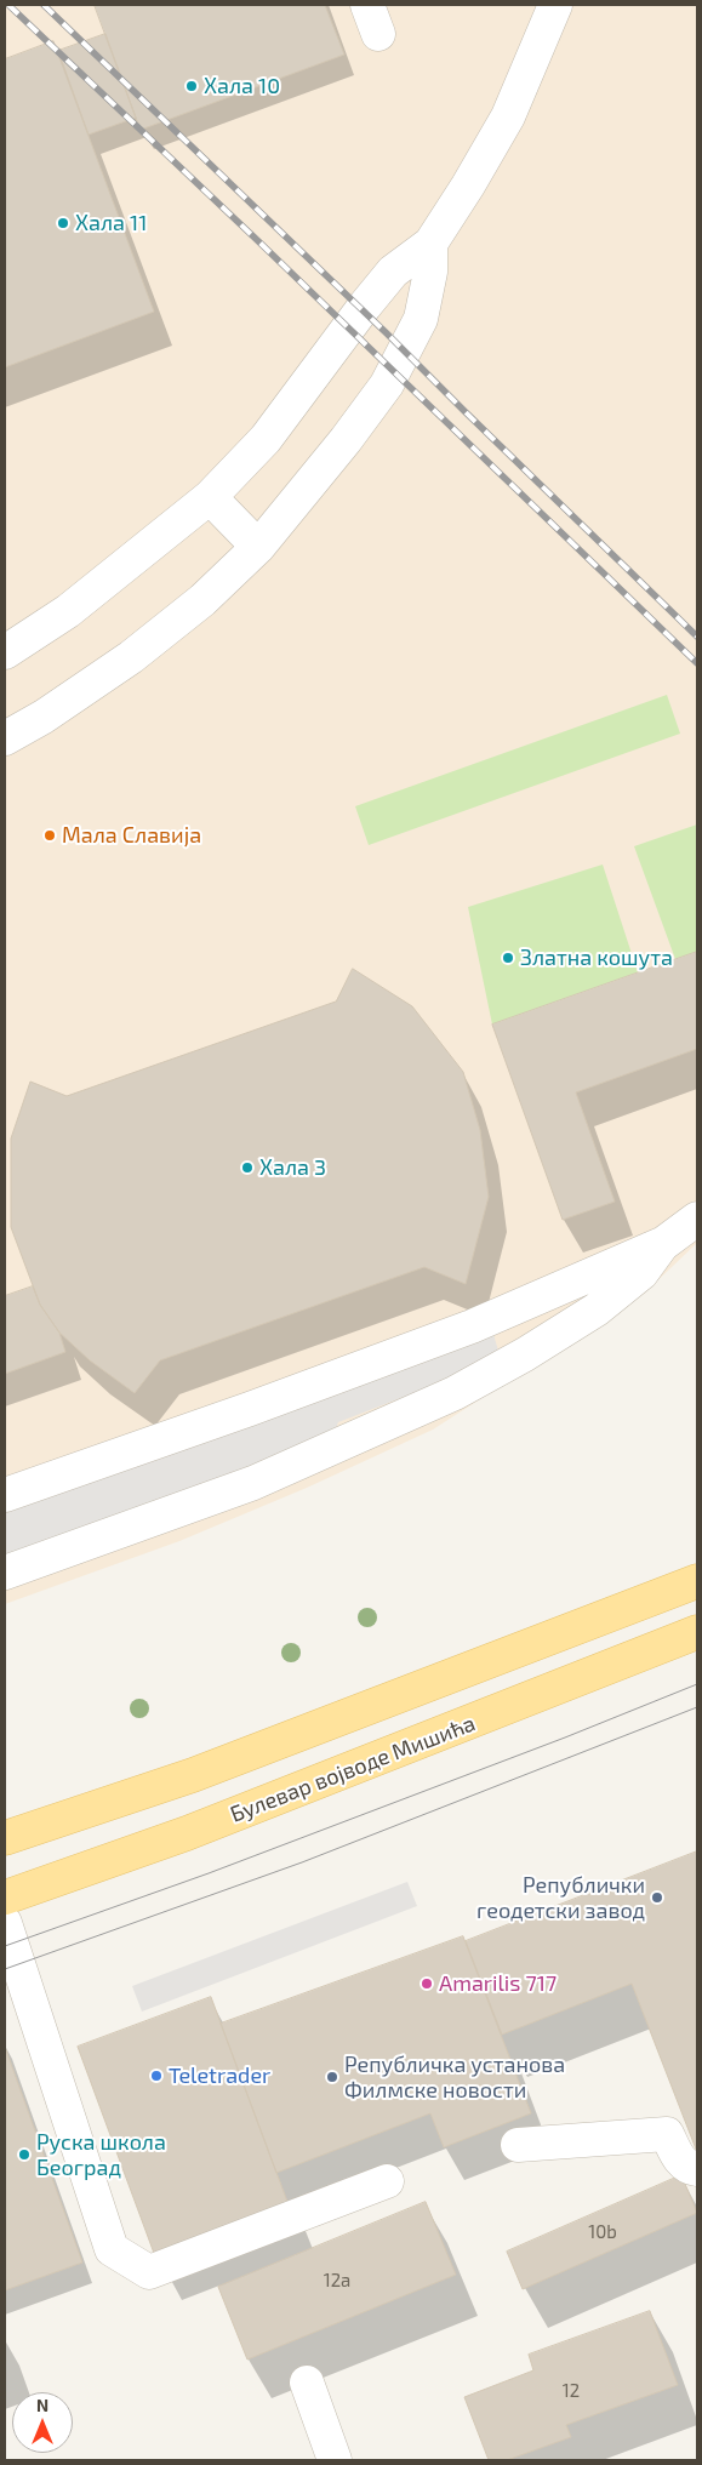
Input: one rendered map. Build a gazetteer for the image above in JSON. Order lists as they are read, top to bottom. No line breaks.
{"streets":{"main road":["Булевар војводе Мишића"]},"places":["Хала 10","Хала 11","Мала Славија","Златна кошута","Хала 3","Републички геодетски завод","Amarilis 717","Teletrader","Републичка установа Филмске новости","Руска школа Београд"],"house_numbers":["10b","12a","12"],"north":"top"}
